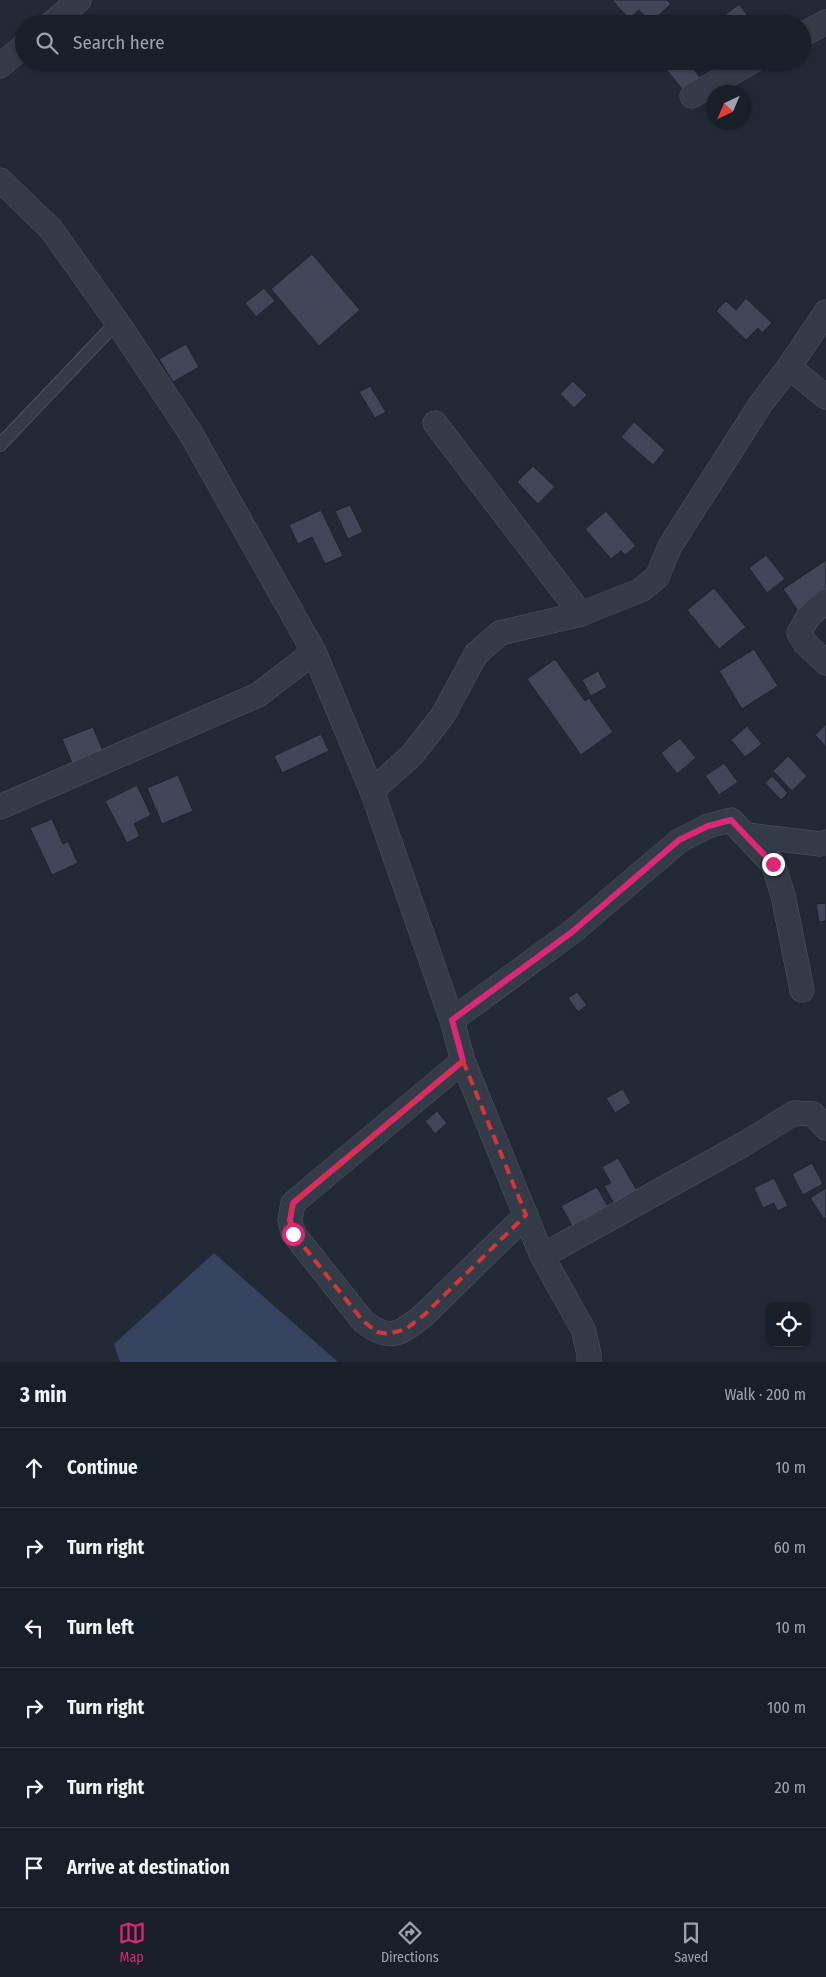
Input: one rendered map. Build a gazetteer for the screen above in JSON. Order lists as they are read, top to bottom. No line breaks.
{"north":"bottom left","page":{"search":"Search here","heading":["3 min","Walk · 200 m"],"list":[["Continue","10 m"],["Turn right","60 m"],["Turn left","10 m"],["Turn right","100 m"],["Turn right","20 m"],"Arrive at destination"],"nav":["Map","Directions","Saved"]}}
